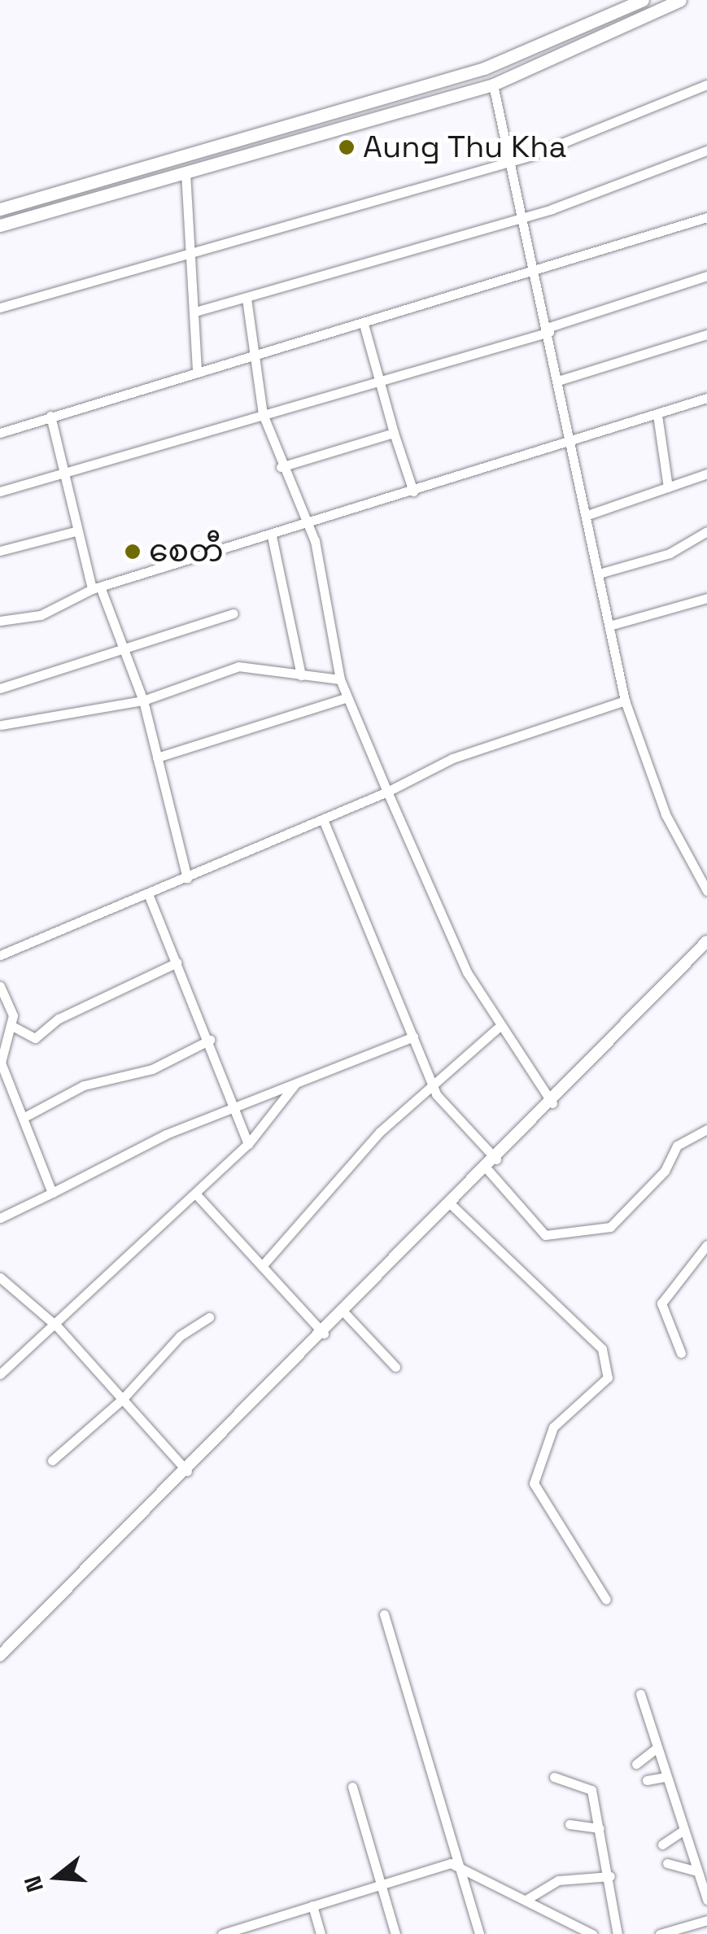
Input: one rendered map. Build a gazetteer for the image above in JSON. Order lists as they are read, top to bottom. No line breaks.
{"places":["Aung Thu Kha","စေတီ"],"north":"left"}
